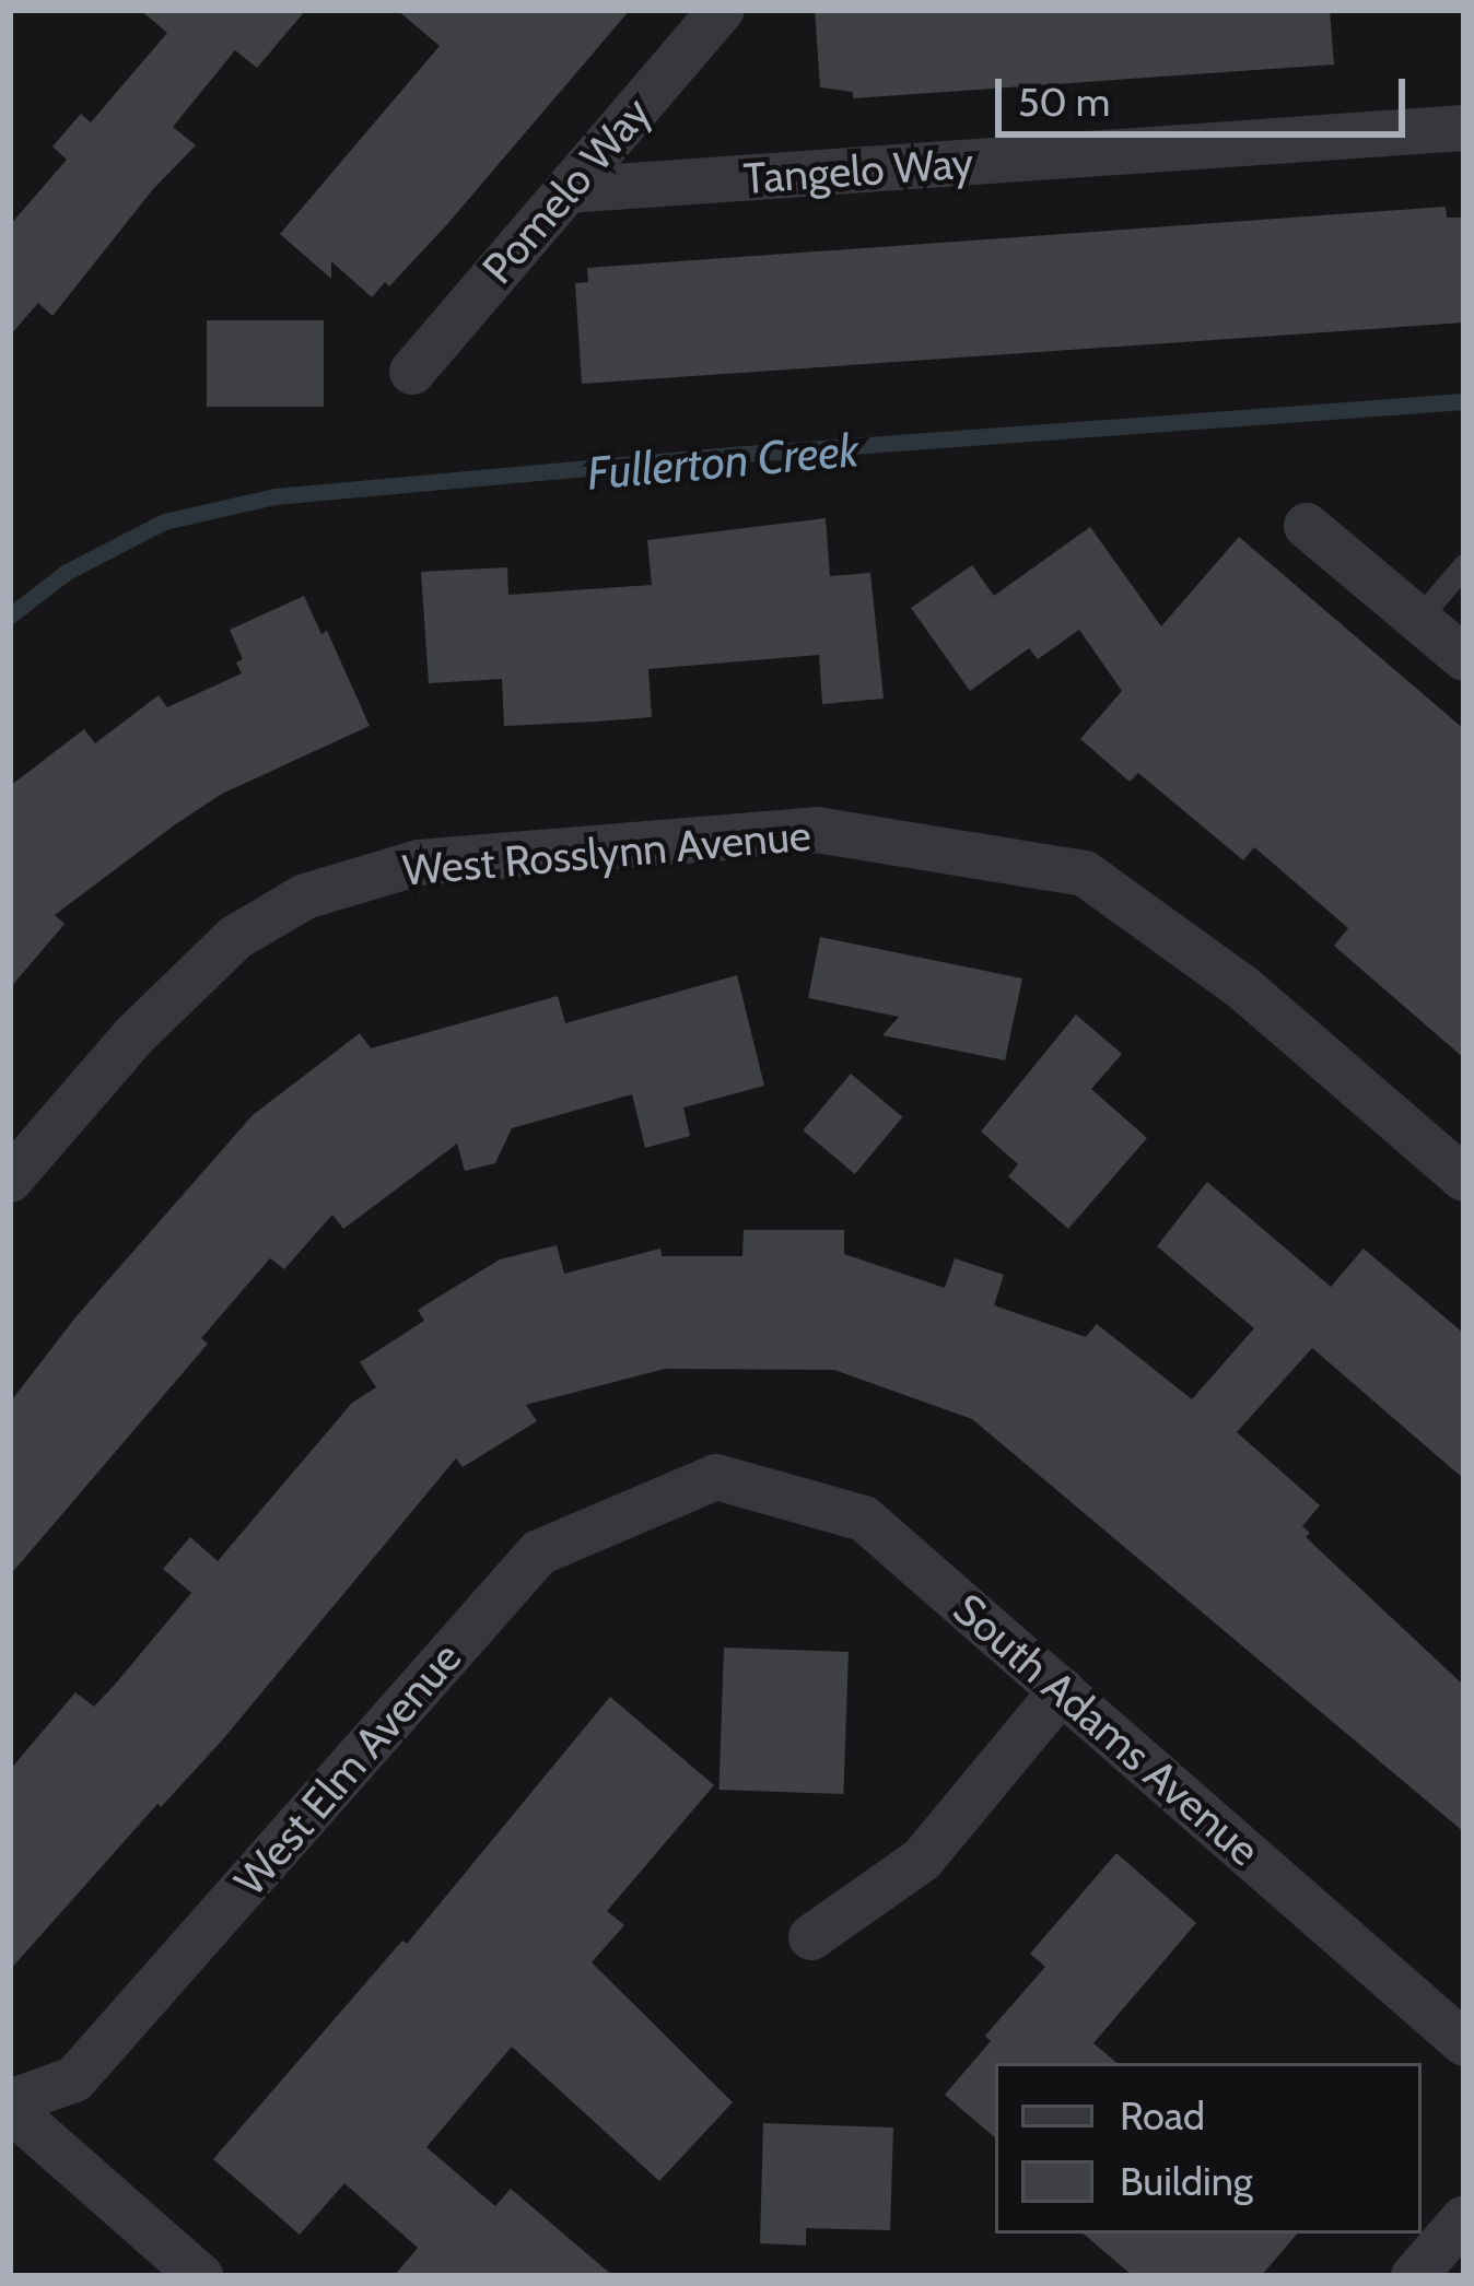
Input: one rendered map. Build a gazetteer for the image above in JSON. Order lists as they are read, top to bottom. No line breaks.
{"streets":{"street":["Tangelo Way","Pomelo Way","West Rosslynn Avenue","South Adams Avenue","West Elm Avenue"]},"crossings":[["Tangelo Way","Pomelo Way"],["South Adams Avenue","West Elm Avenue"]],"water":["Fullerton Creek"],"legend":["Road","Building"],"scale_bar":"50 m"}
